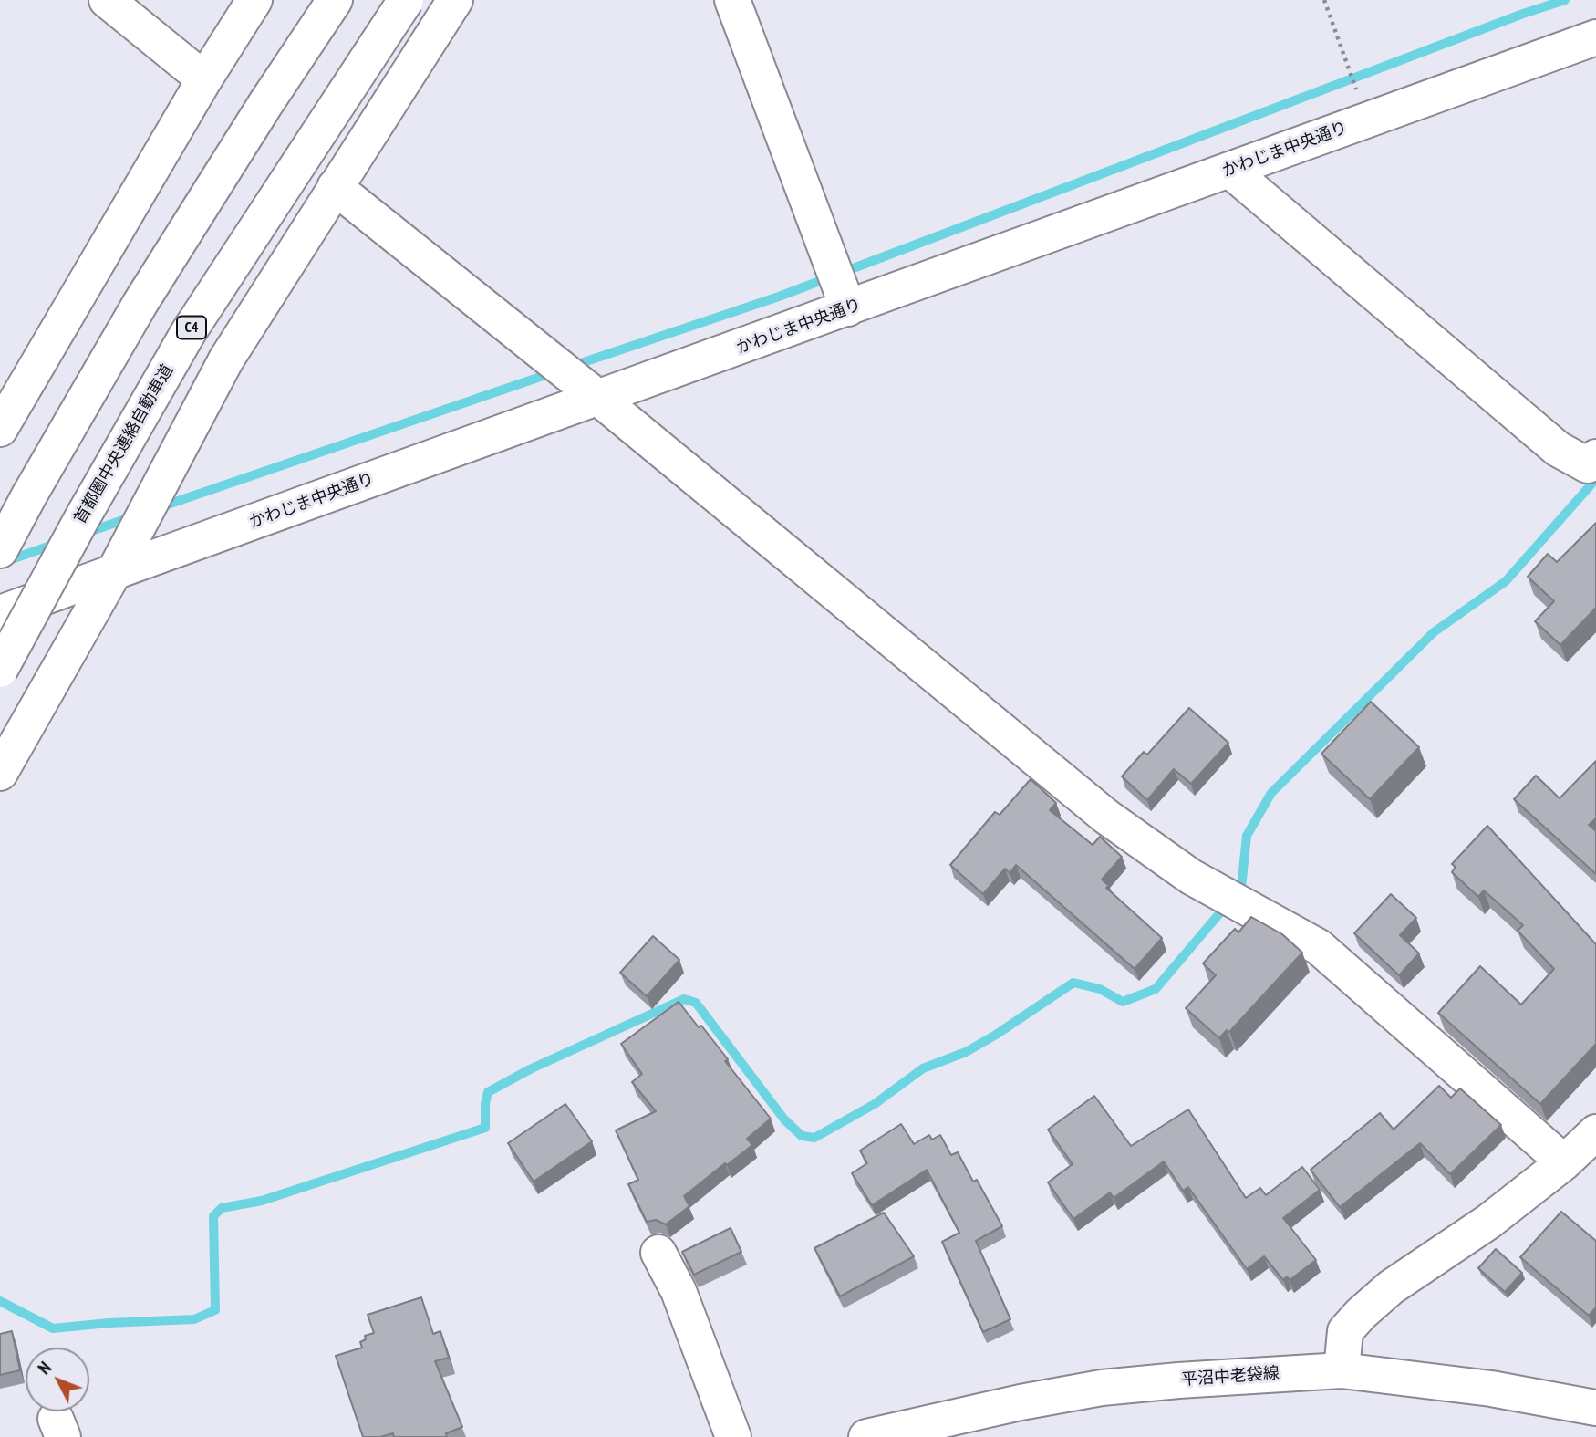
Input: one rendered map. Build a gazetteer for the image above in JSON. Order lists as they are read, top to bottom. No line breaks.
{"streets":{"main road":["かわじま中央通り","C4","首都圏中央連絡自動車道","平沼中老袋線"]},"north":"top left"}
